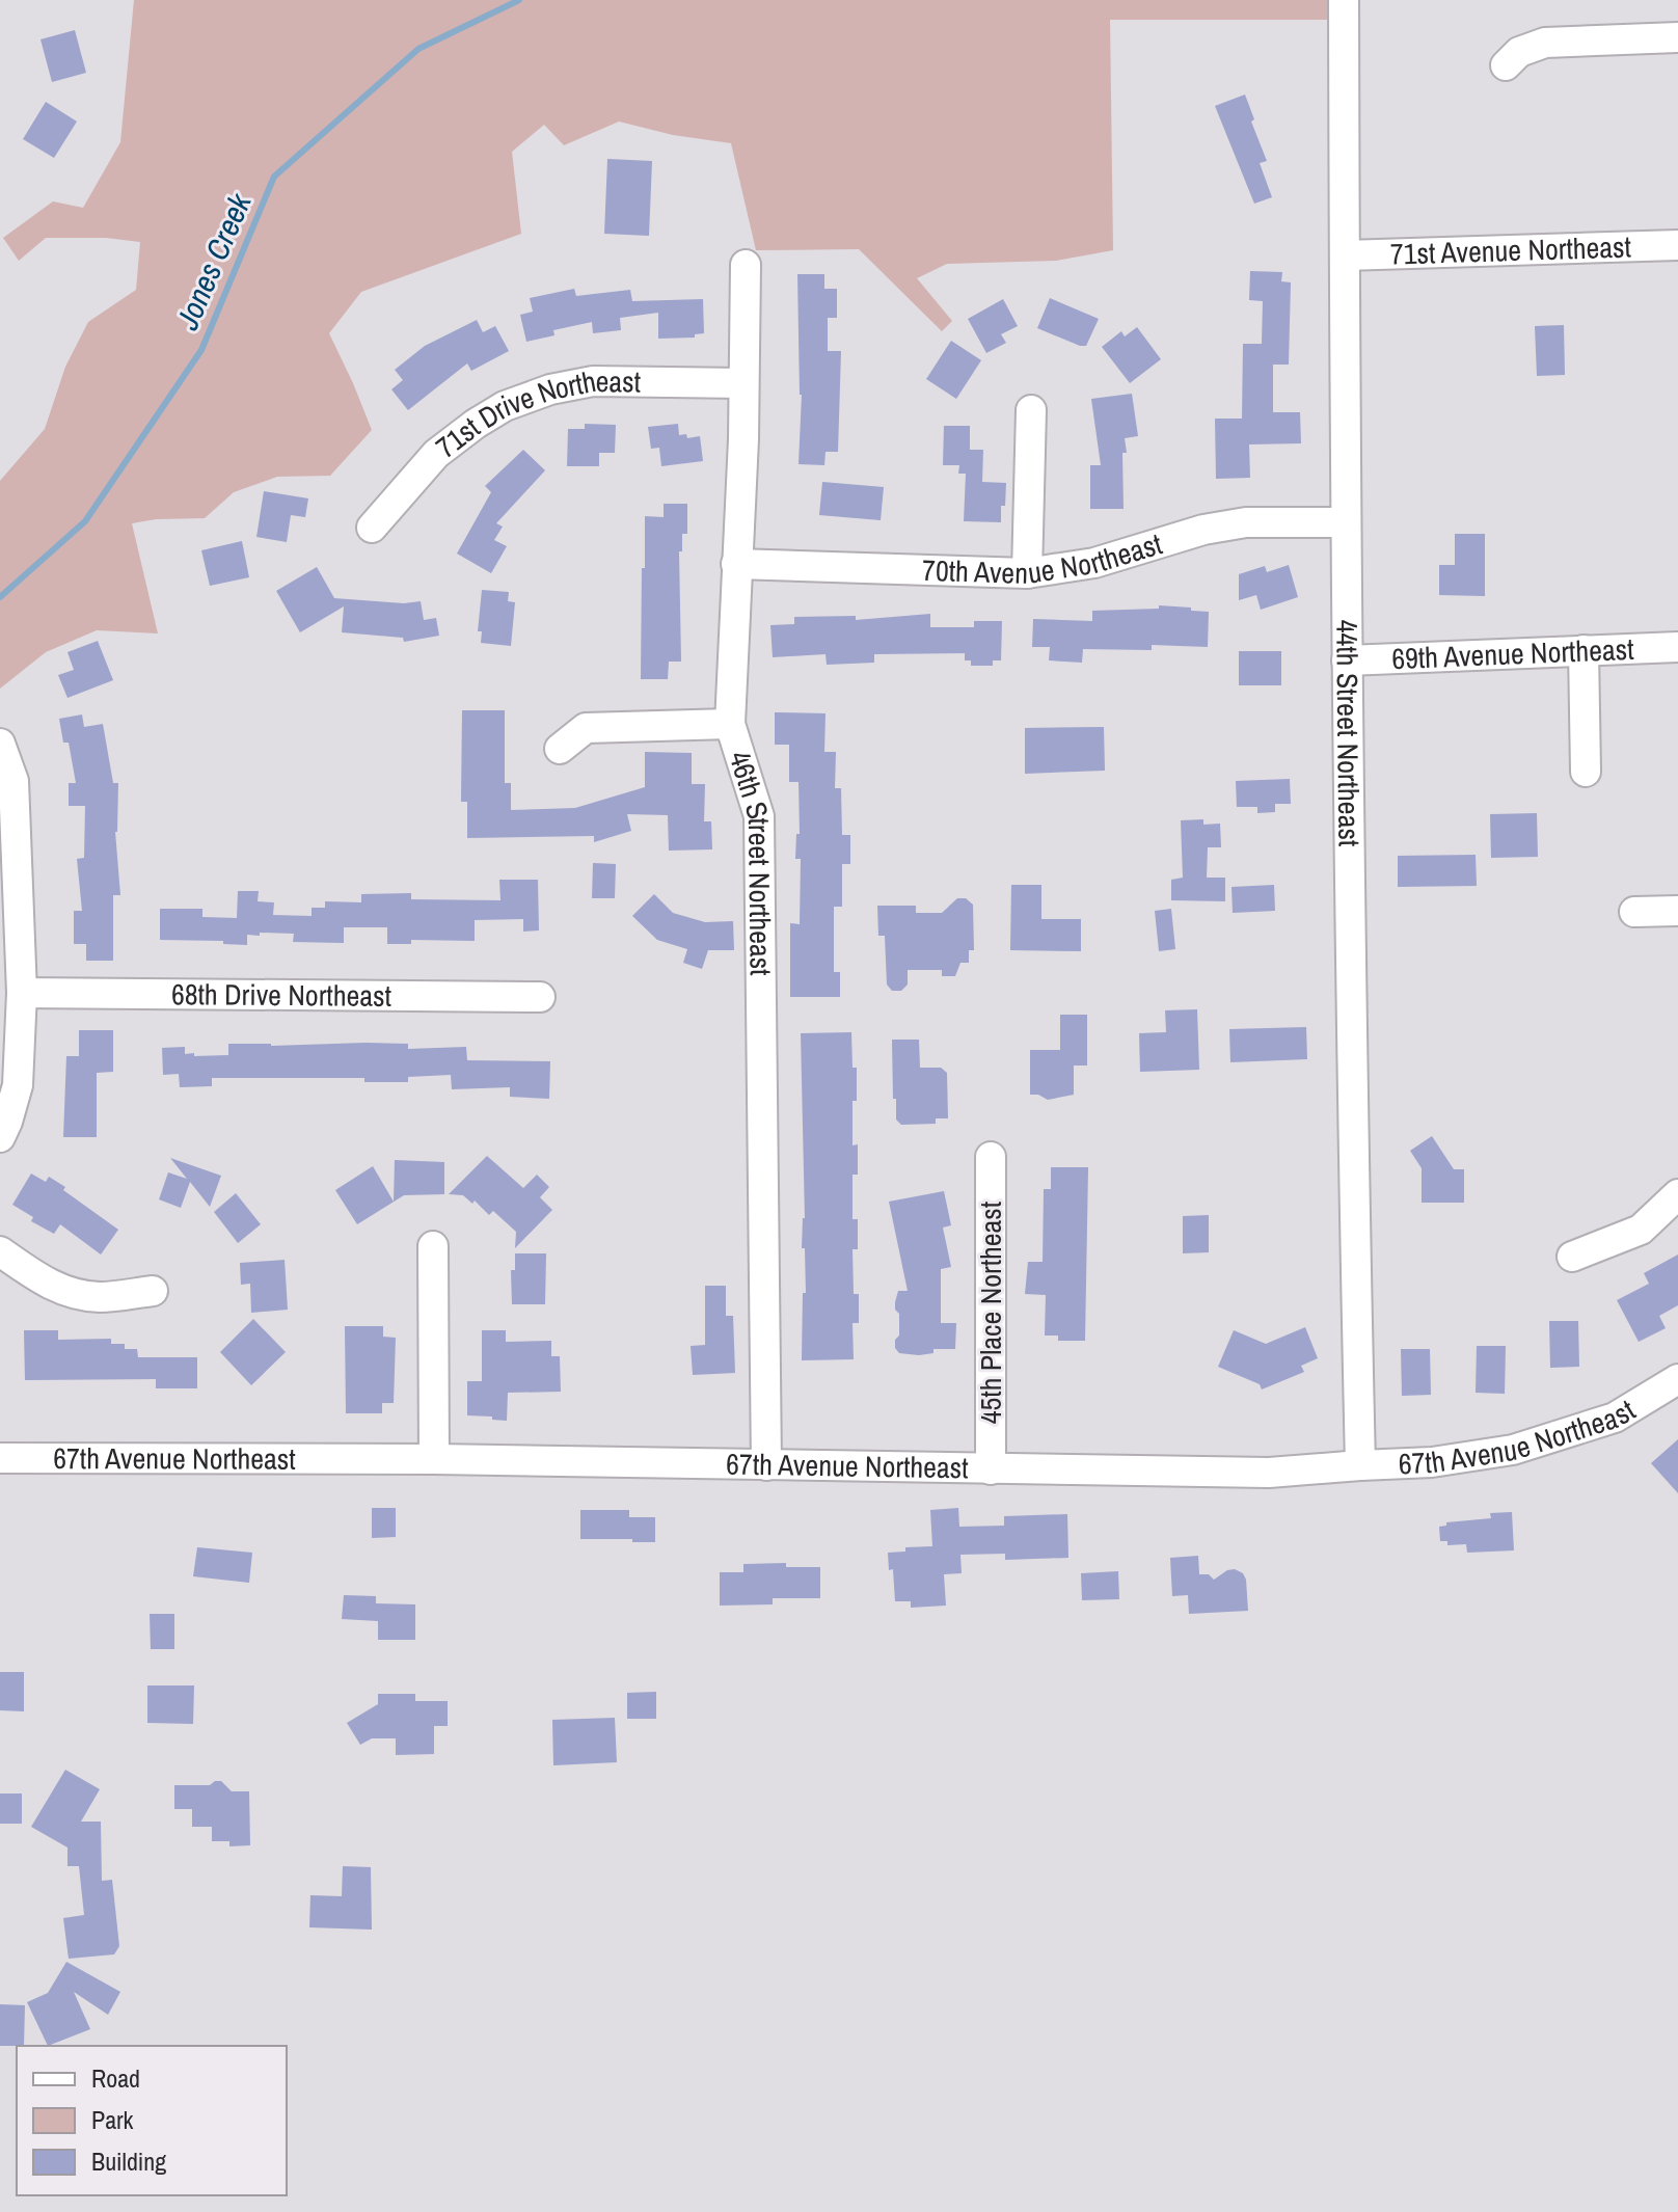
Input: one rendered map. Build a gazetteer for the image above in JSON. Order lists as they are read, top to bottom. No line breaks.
{"streets":{"street":["71st Avenue Northeast","71st Drive Northeast","70th Avenue Northeast","69th Avenue Northeast","44th Street Northeast","46th Street Northeast","68th Drive Northeast","45th Place Northeast","67th Avenue Northeast"]},"crossings":[["71st Avenue Northeast","44th Street Northeast"],["71st Drive Northeast","46th Street Northeast"],["70th Avenue Northeast","44th Street Northeast"],["70th Avenue Northeast","46th Street Northeast"],["69th Avenue Northeast","44th Street Northeast"],["44th Street Northeast","67th Avenue Northeast"],["46th Street Northeast","67th Avenue Northeast"],["45th Place Northeast","67th Avenue Northeast"]],"water":["Jones Creek"],"legend":["Road","Park","Building"]}
